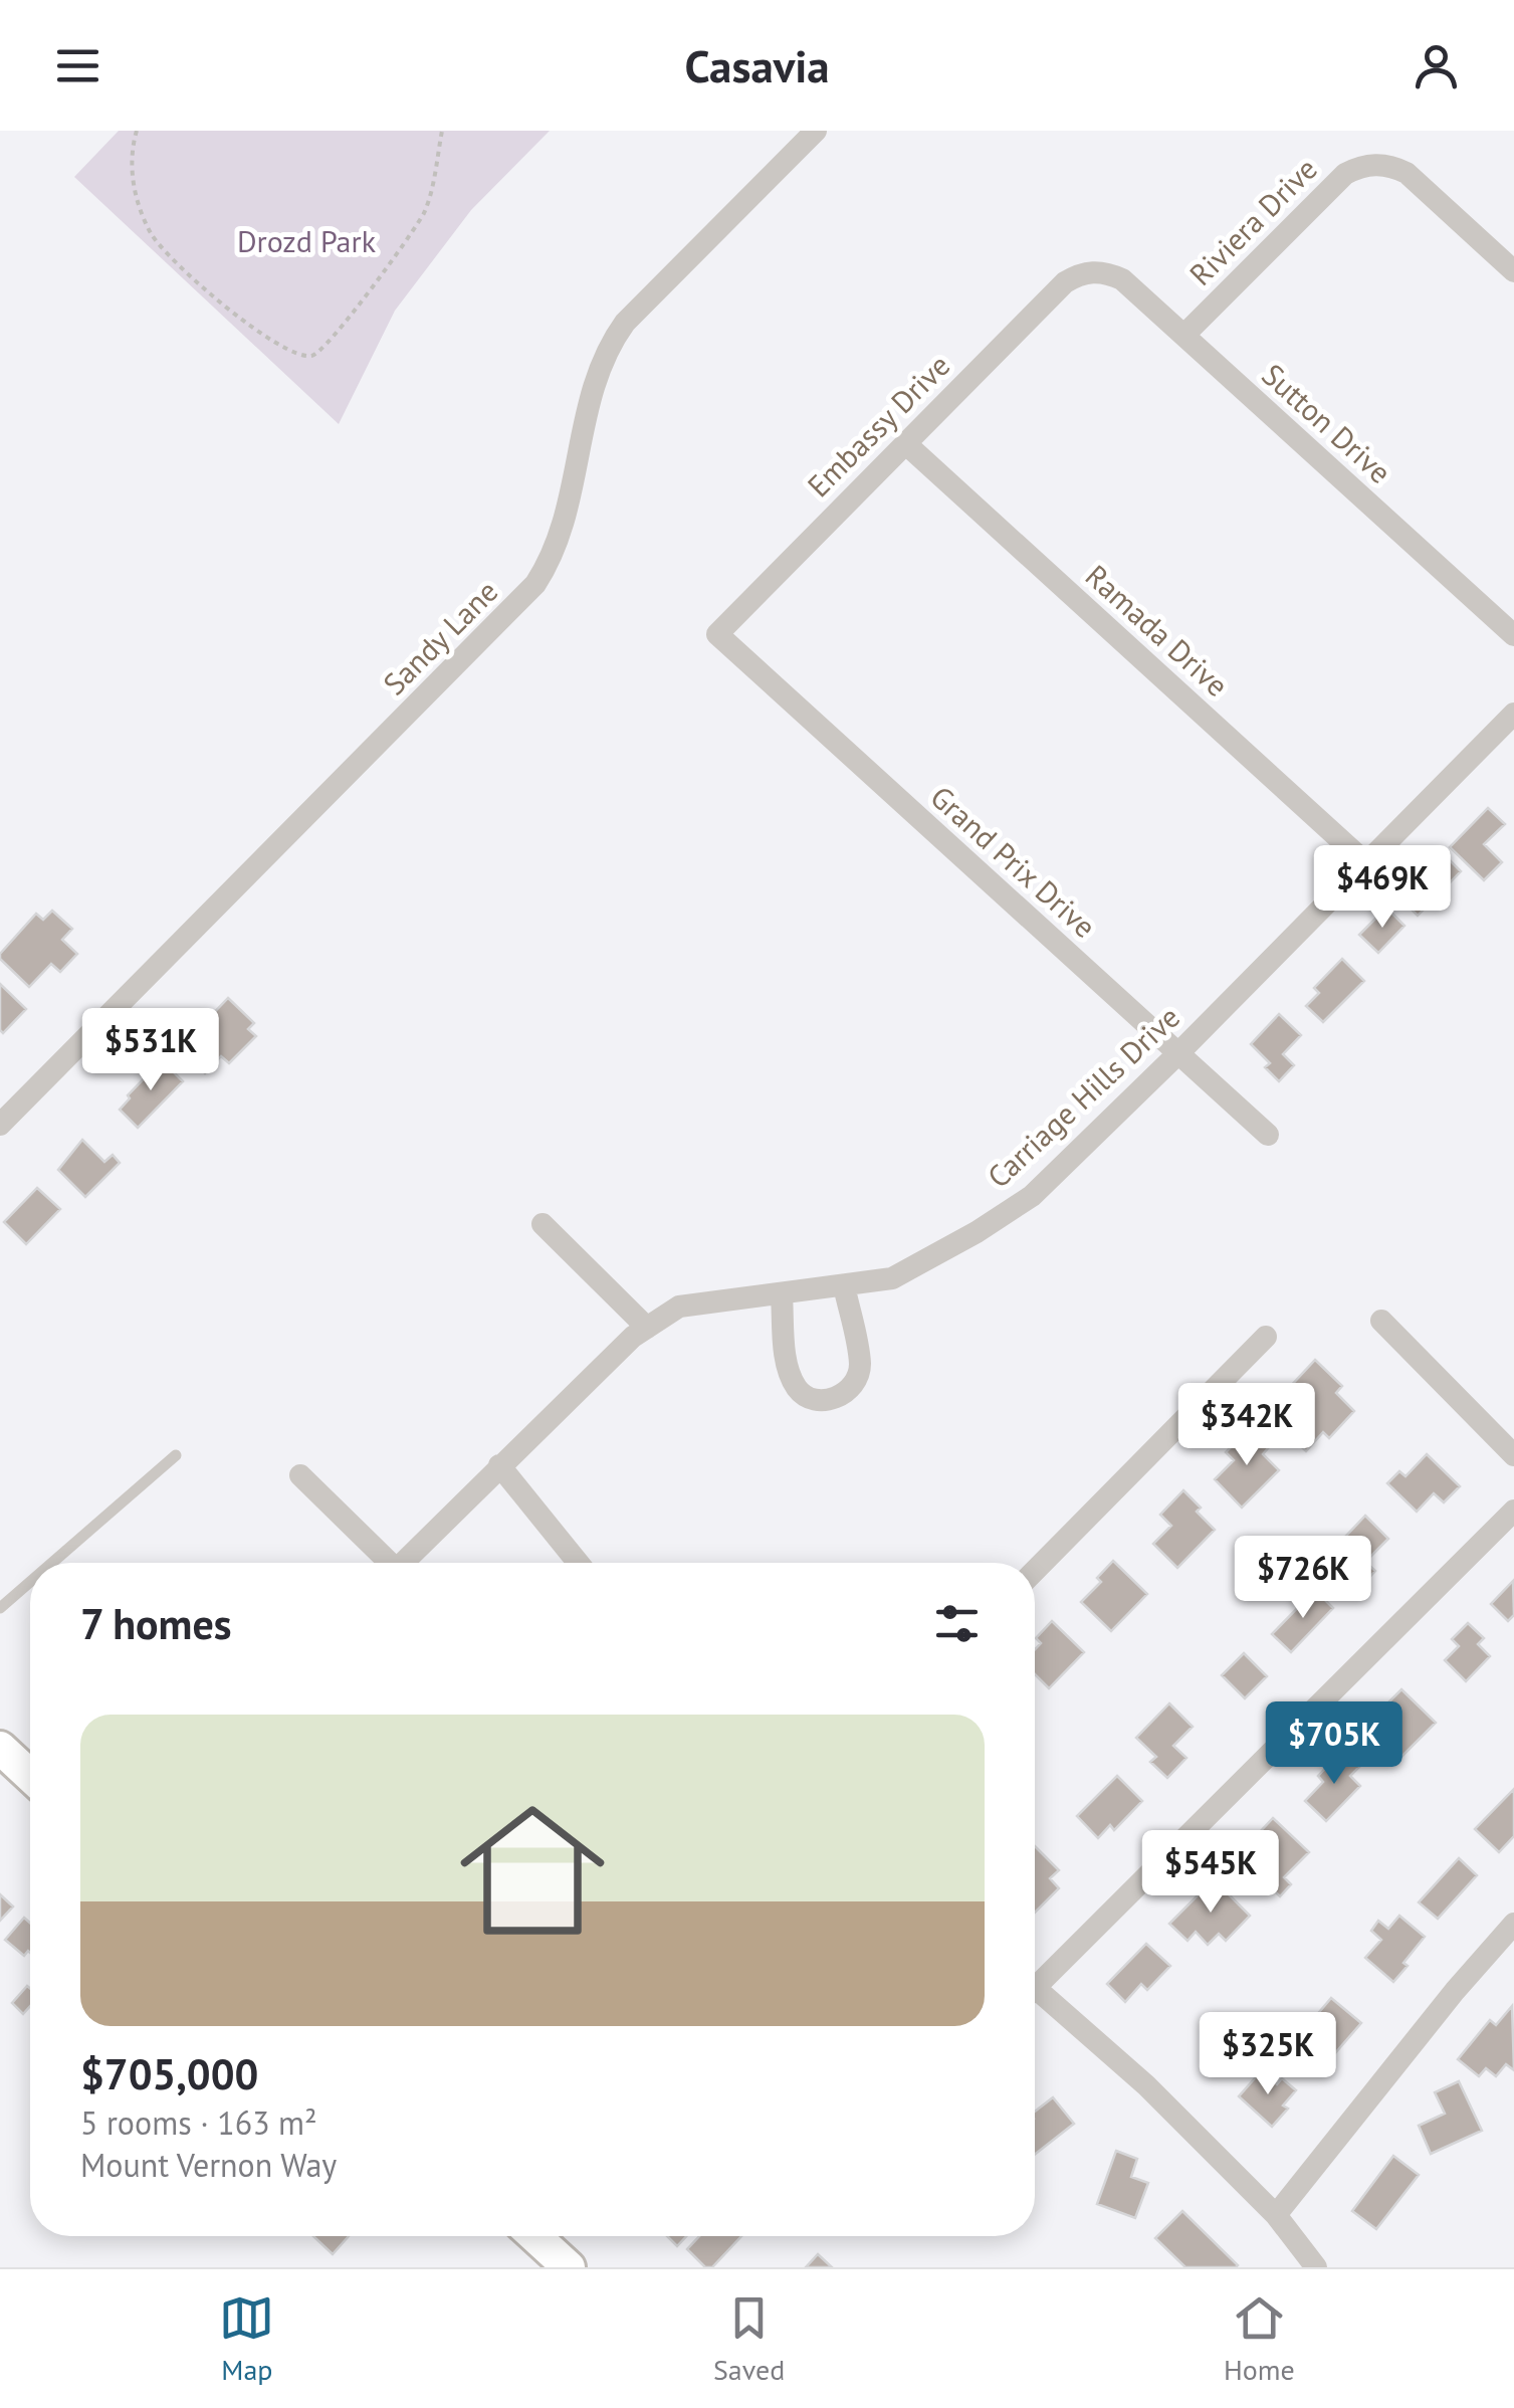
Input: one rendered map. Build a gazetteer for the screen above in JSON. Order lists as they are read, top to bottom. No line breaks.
{"streets":{"street":["Riviera Drive","Sutton Drive","Embassy Drive","Ramada Drive","Sandy Lane","Grand Prix Drive","Carriage Hills Drive"]},"crossings":[["Riviera Drive","Sutton Drive"],["Sutton Drive","Embassy Drive"],["Embassy Drive","Ramada Drive"],["Embassy Drive","Grand Prix Drive"],["Ramada Drive","Carriage Hills Drive"],["Grand Prix Drive","Carriage Hills Drive"]],"parks":["Drozd Park"],"page":{"header":"Casavia","price":["$469K","$531K","$342K","$726K","$705K","$545K","$325K"],"heading":"7 homes","list":[{"name":"$705,000","note":"5 rooms · 163 m² · Mount Vernon Way"}],"tabs":["Map","Saved","Home"]}}
